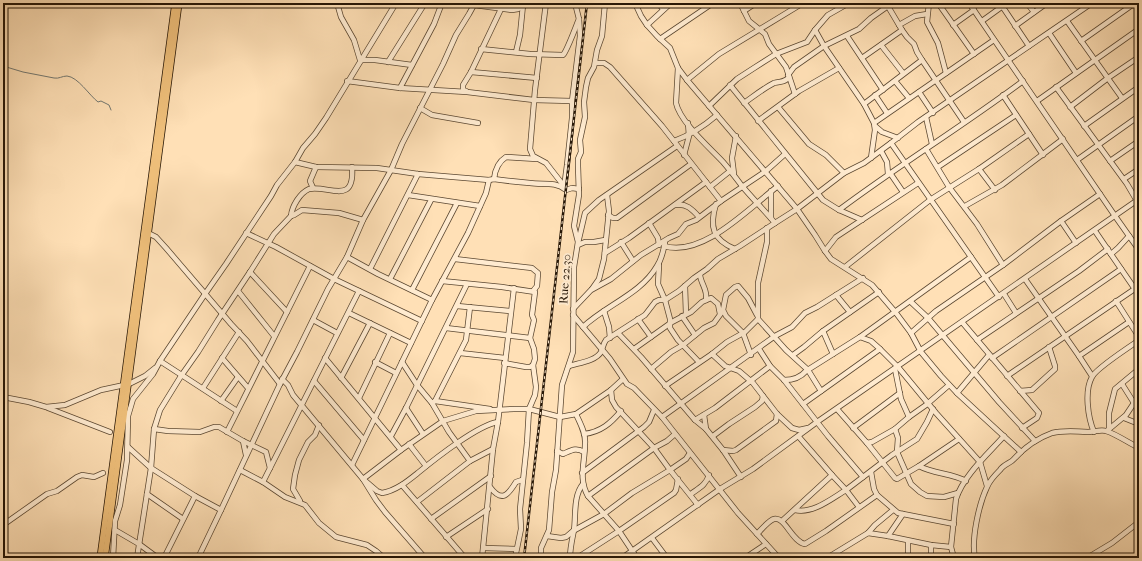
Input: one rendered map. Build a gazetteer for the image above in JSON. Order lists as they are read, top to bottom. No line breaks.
{"streets":{"street":["Rue 22.30"]}}
